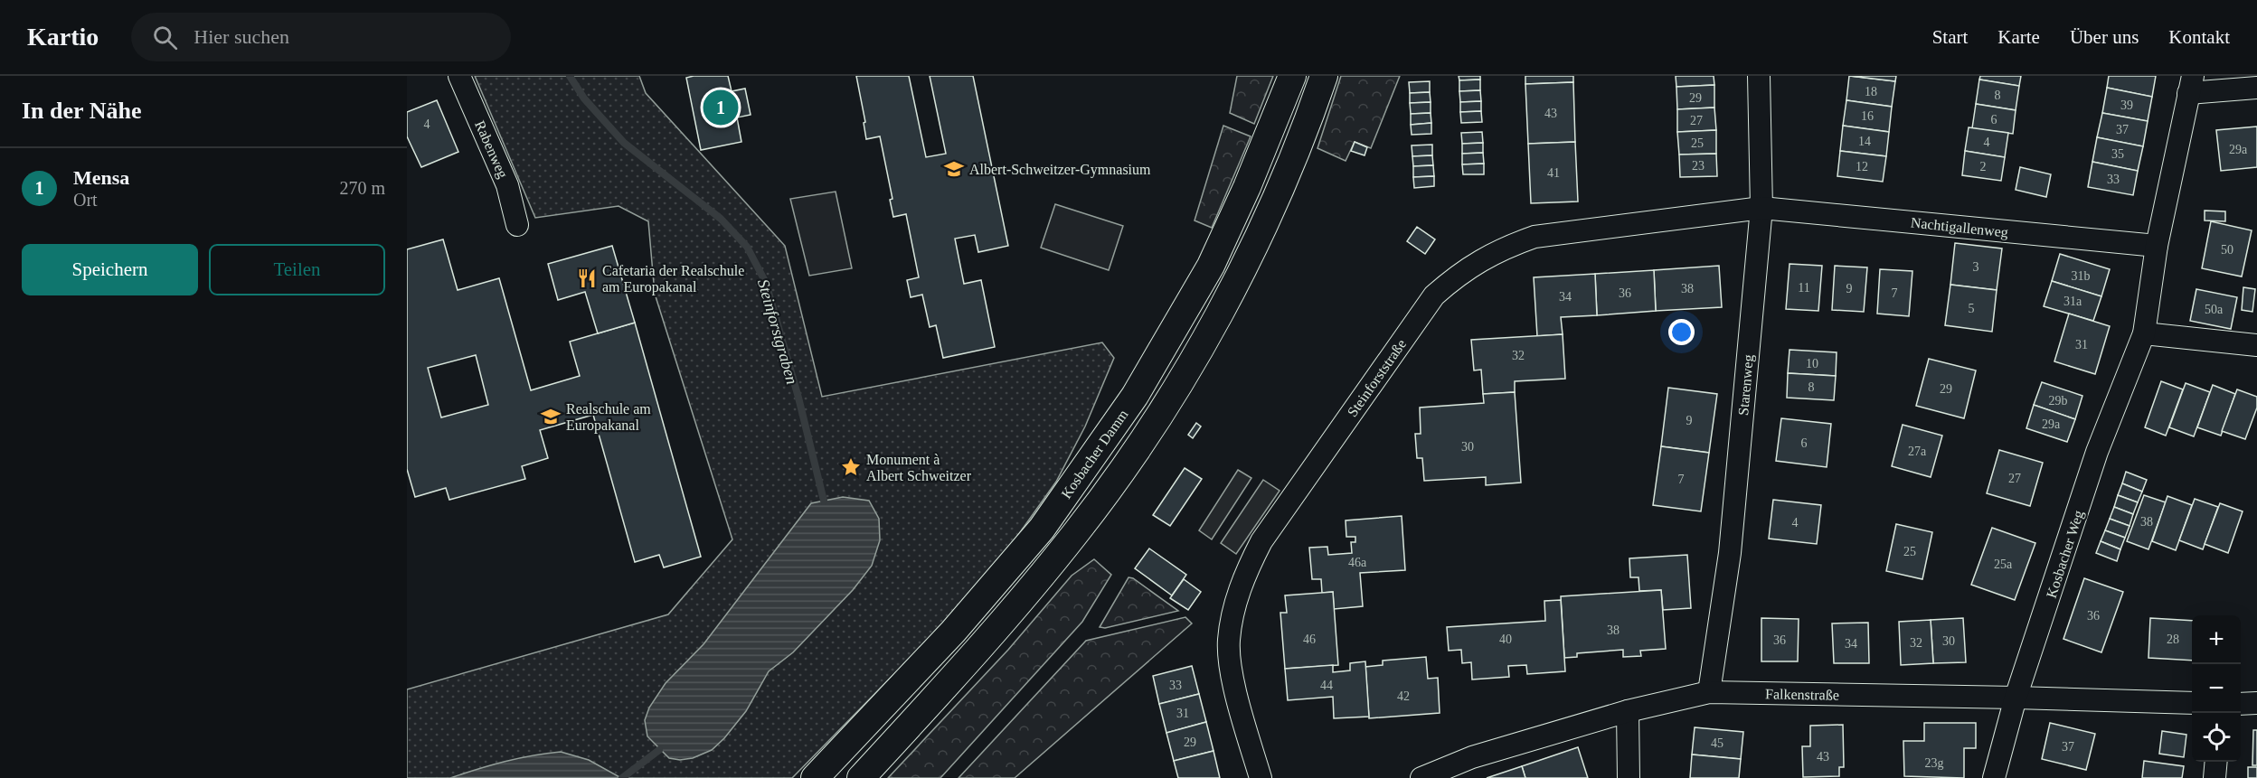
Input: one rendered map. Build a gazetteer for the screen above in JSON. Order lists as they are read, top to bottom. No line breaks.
{"streets":{"street":["Rabenweg","Nachtigallenweg","Steinforststraße","Starenweg","Kosbacher Damm","Kosbacher Weg","Falkenstraße"]},"crossings":[["Nachtigallenweg","Steinforststraße"],["Nachtigallenweg","Starenweg"],["Nachtigallenweg","Kosbacher Weg"],["Steinforststraße","Starenweg"],["Starenweg","Falkenstraße"],["Kosbacher Weg","Falkenstraße"]],"water":["Steinforstgraben"],"places":{"school or university":["Albert-Schweitzer-Gymnasium","Realschule am Europakanal"],"restaurant":["Cafetaria der Realschule am Europakanal"],"place":["Monument à Albert Schweitzer"]},"house_numbers":["18","8","29","39","43","16","6","27","4","37","14","4","25","29a","35","23","12","2","41","33","50","3","31b","11","38","9","36","7","34","31a","5","50a","31","32","10","8","29","29b","9","29a","6","30","27a","27","7","38","4","25","46a","25a","36","38","46","40","28","36","30","32","34","33","44","42","31","29","45","37","43","23g"],"page":{"header":"Kartio","search":"Hier suchen","nav":["Start","Karte","Über uns","Kontakt"],"heading":"In der Nähe","pins":"1","list":[{"mark":"1","name":"Mensa","note":"Ort","value":"270 m"}],"buttons":["Speichern","Teilen"],"map_buttons":["+","−"]}}
